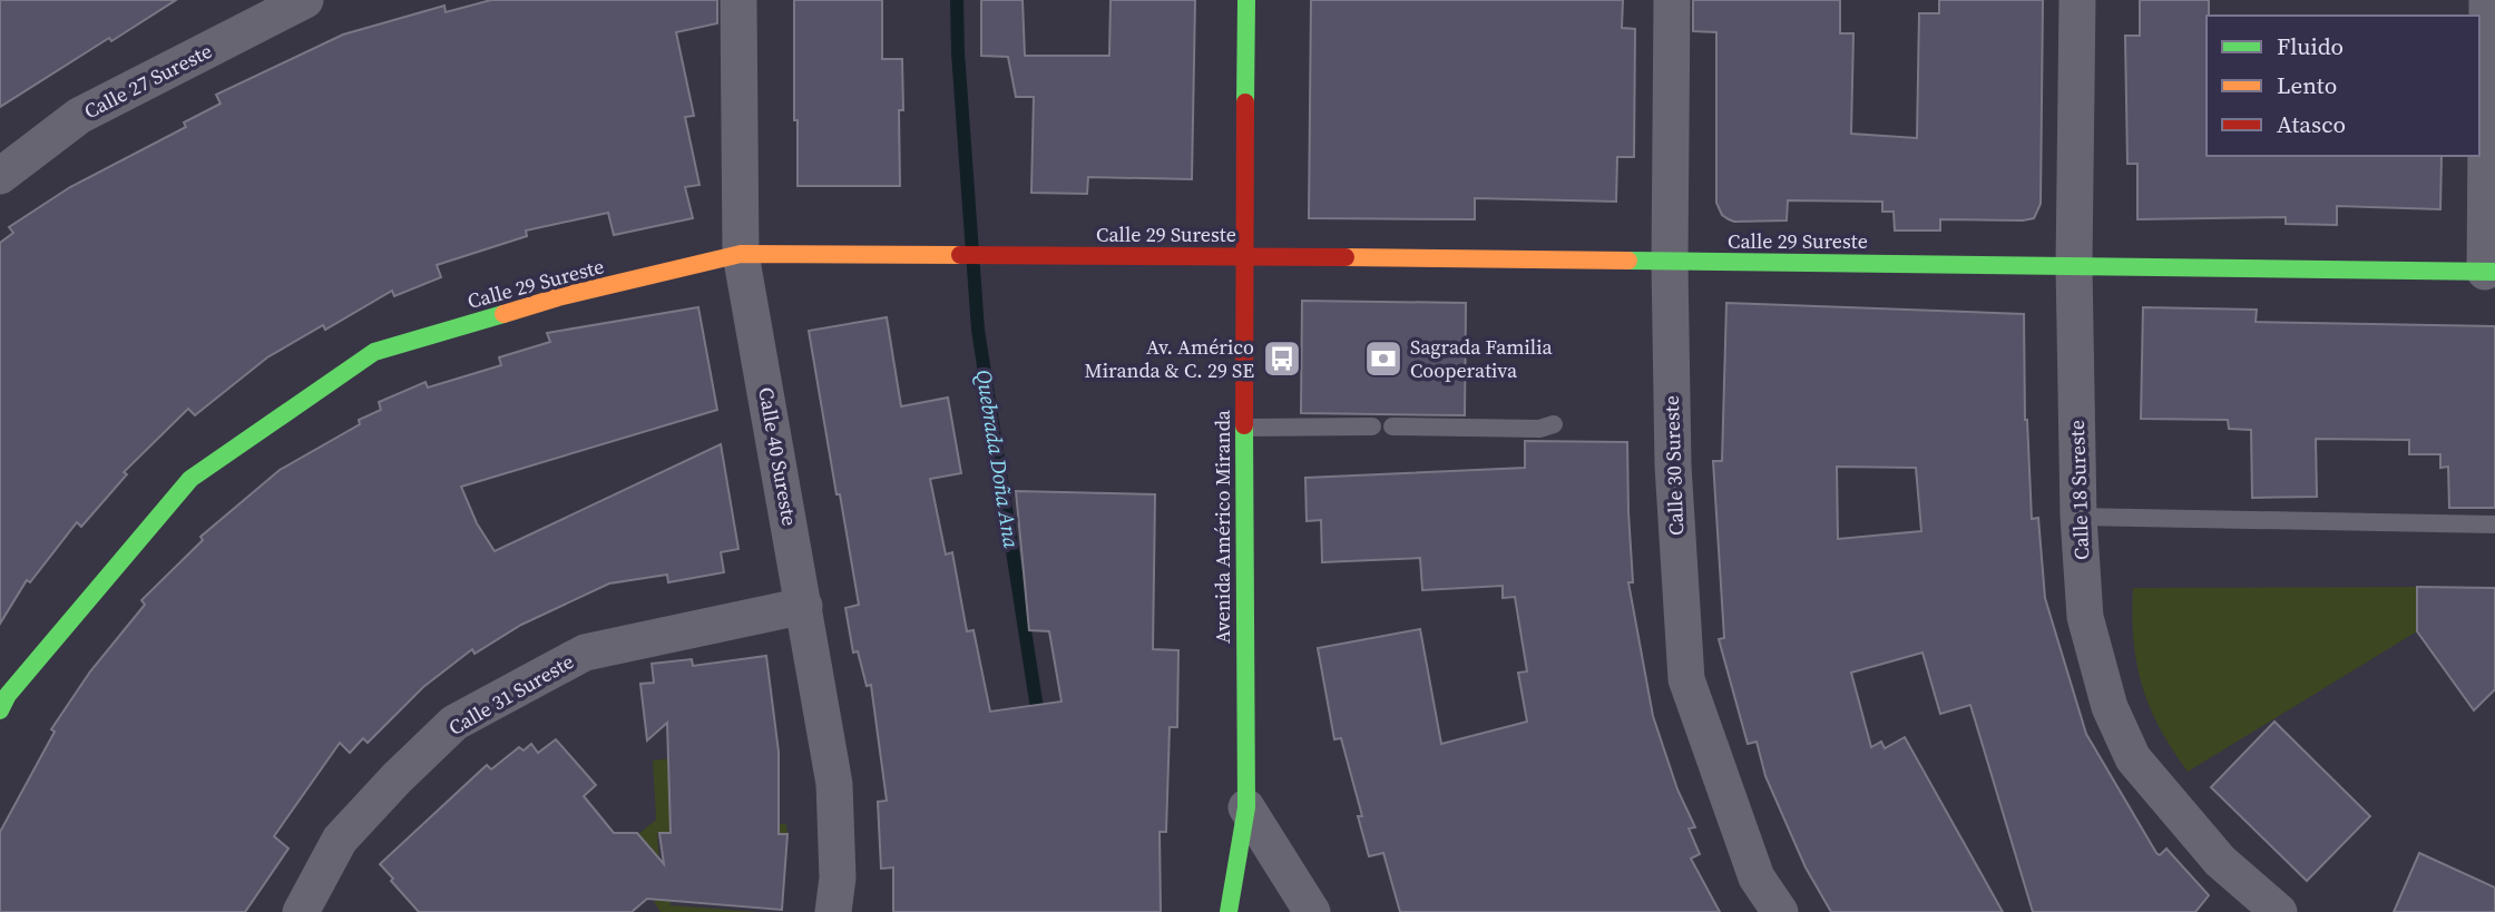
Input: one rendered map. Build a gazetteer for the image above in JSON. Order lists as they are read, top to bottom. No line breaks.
{"streets":{"street":["Calle 27 Sureste","Calle 29 Sureste","Calle 40 Sureste","Calle 30 Sureste","Calle 18 Sureste","Avenida Américo Miranda","Calle 31 Sureste"]},"crossings":[["Calle 29 Sureste","Calle 40 Sureste"],["Calle 29 Sureste","Calle 30 Sureste"],["Calle 29 Sureste","Calle 18 Sureste"],["Calle 29 Sureste","Avenida Américo Miranda"],["Calle 40 Sureste","Calle 31 Sureste"]],"water":["Quebrada Doña Ana"],"places":{"bus stop":["Av. Américo Miranda & C. 29 SE"],"bank":["Sagrada Familia Cooperativa"]},"legend":["Fluido","Lento","Atasco"]}
